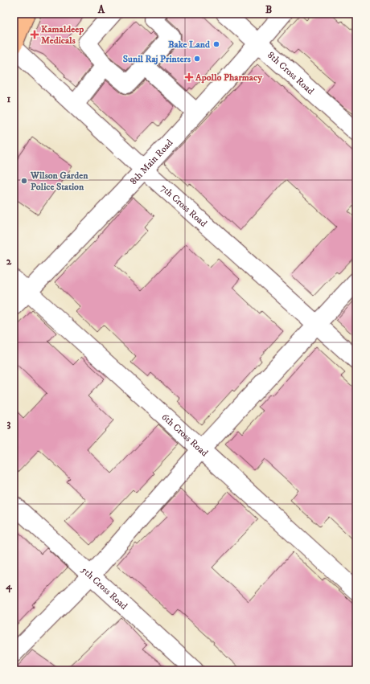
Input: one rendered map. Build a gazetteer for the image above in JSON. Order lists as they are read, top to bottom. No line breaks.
{"streets":{"street":["8th Cross Road","8th Main Road","7th Cross Road","6th Cross Road","5th Cross Road"]},"crossings":[["8th Cross Road","8th Main Road"],["8th Main Road","7th Cross Road"],["8th Main Road","6th Cross Road"]],"places":{"health":["Kamaldeep Medicals","Apollo Pharmacy"],"other":["Bake Land","Sunil Raj Printers","Wilson Garden Police Station"]},"grid":{"columns":["A","B"],"rows":["1","2","3","4"]}}
